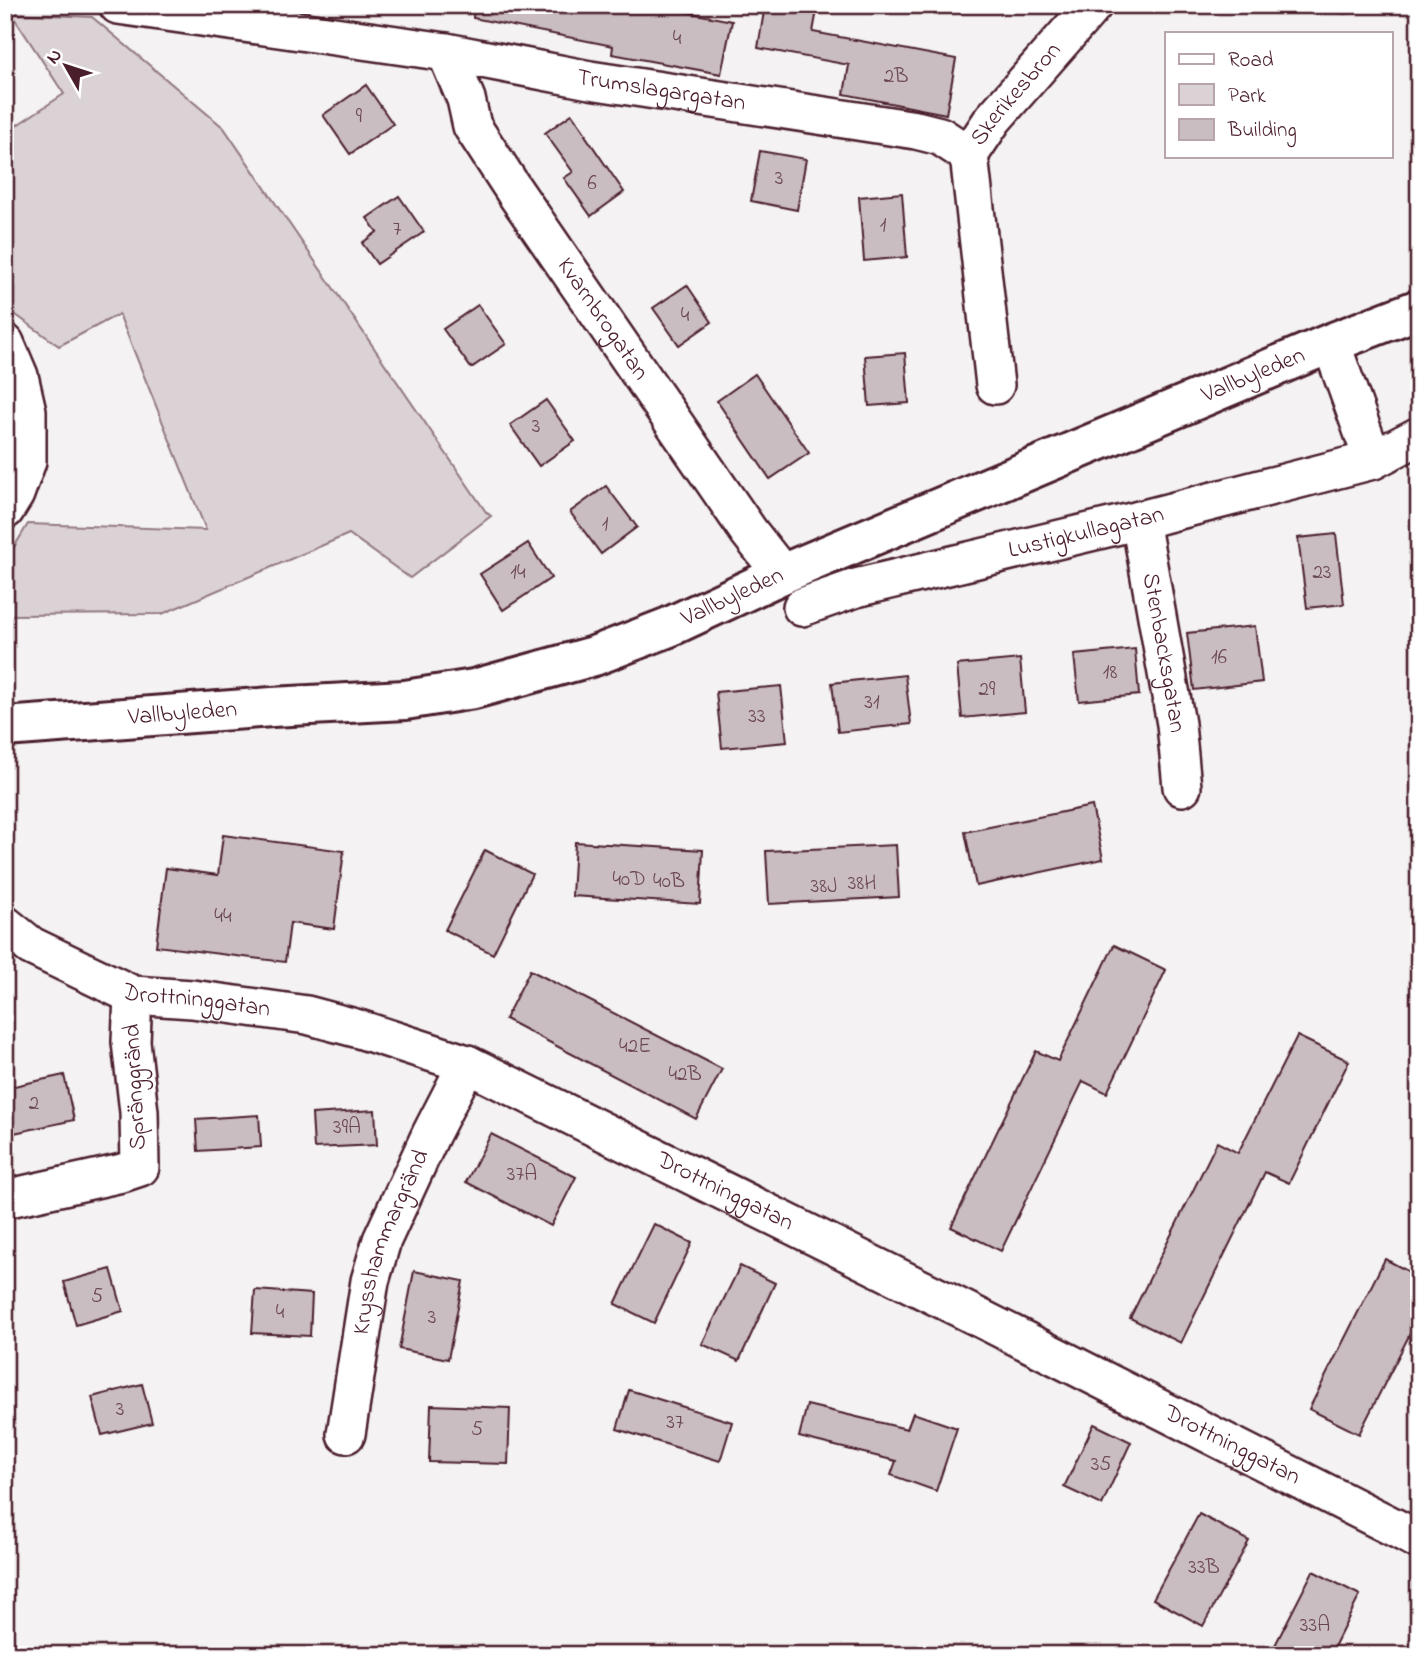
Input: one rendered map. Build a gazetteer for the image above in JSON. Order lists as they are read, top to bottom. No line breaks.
{"streets":{"main road":["Vallbyleden"],"street":["Trumslagargatan","Skerikesbron","Kvarnbrogatan","Lustigkullagatan","Stenbacksgatan","Drottninggatan","Spränggränd","Krysshammargränd"]},"crossings":[["Trumslagargatan","Skerikesbron"],["Trumslagargatan","Kvarnbrogatan"],["Kvarnbrogatan","Vallbyleden"],["Lustigkullagatan","Stenbacksgatan"],["Drottninggatan","Spränggränd"],["Drottninggatan","Krysshammargränd"]],"house_numbers":["4","2B","9","3","6","1","7","4","3","1","14","23","16","18","29","31","33","40D","40B","38H","38J","44","42E","42B","2","39A","37A","5","4","3","3","37","5","35","33B","33A"],"legend":["Road","Park","Building"],"north":"top left"}
